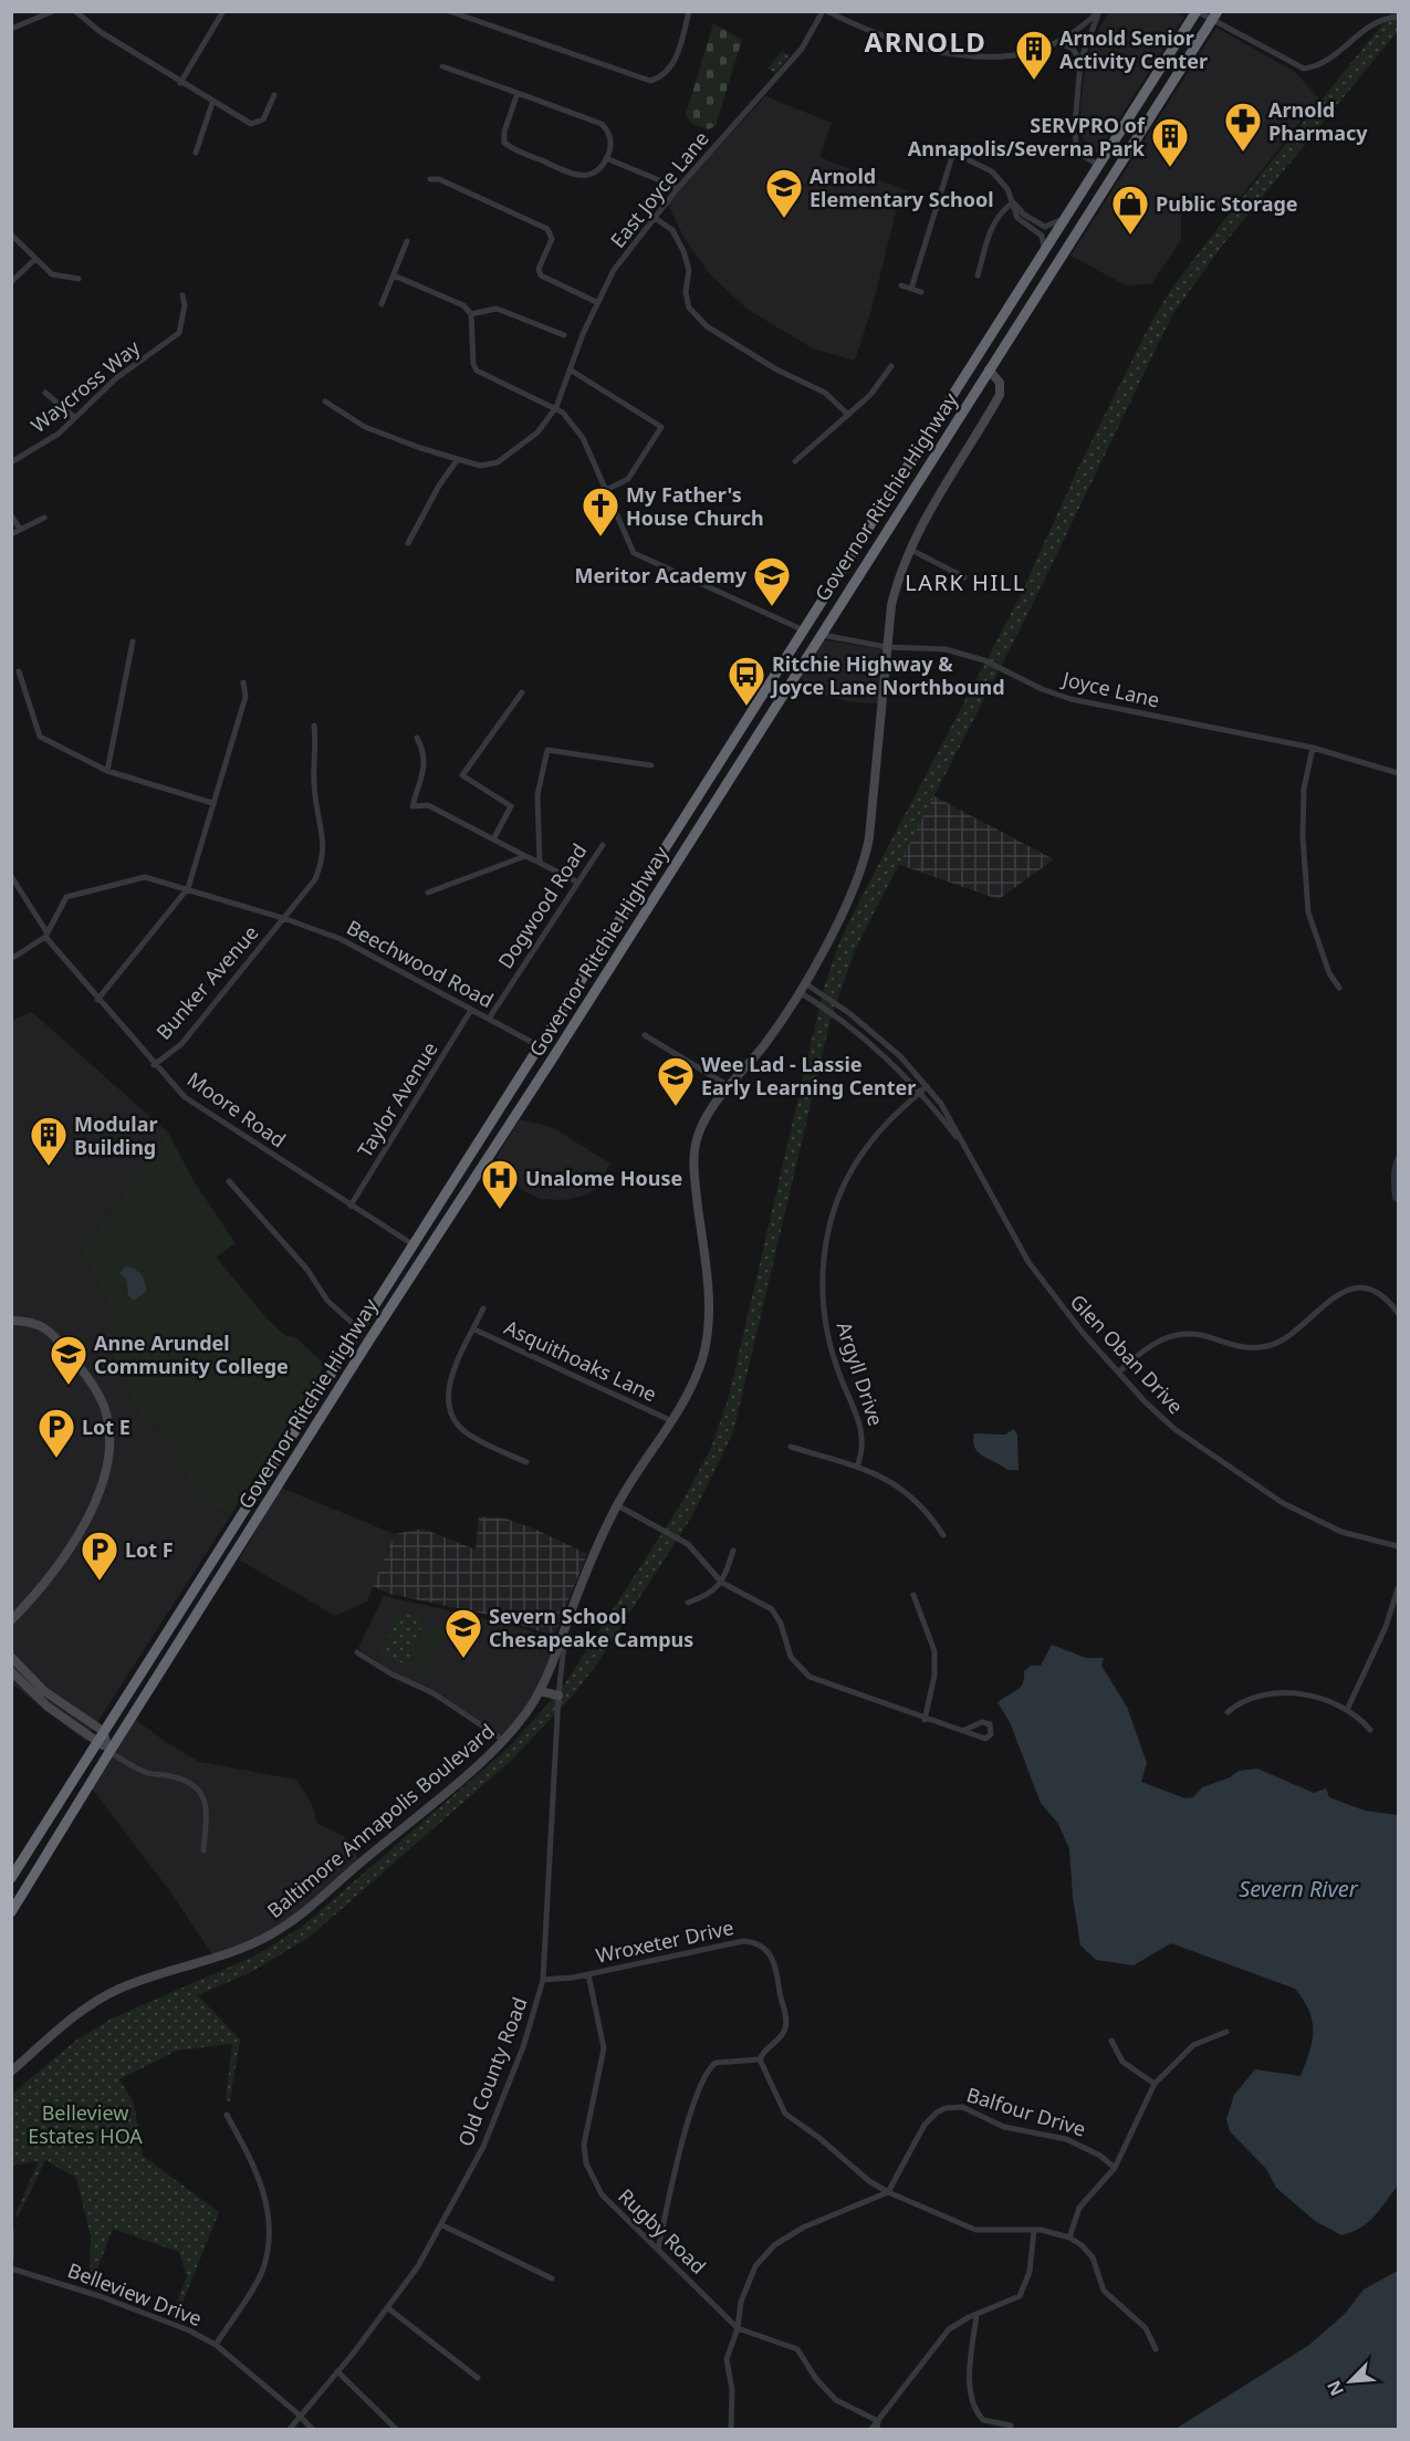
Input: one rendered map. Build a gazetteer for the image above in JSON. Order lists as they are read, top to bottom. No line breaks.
{"streets":{"highway":["Governor Ritchie Highway"],"street":["East Joyce Lane","Waycross Way","Joyce Lane","Dogwood Road","Beechwood Road","Bunker Avenue","Taylor Avenue","Moore Road","Glen Oban Drive","Asquithoaks Lane","Argyll Drive","Baltimore Annapolis Boulevard","Wroxeter Drive","Old County Road","Balfour Drive","Rugby Road","Belleview Drive"]},"crossings":[["Governor Ritchie Highway","Joyce Lane"],["Governor Ritchie Highway","Beechwood Road"],["Governor Ritchie Highway","Moore Road"],["Governor Ritchie Highway","Baltimore Annapolis Boulevard"],["Joyce Lane","Baltimore Annapolis Boulevard"],["Dogwood Road","Beechwood Road"],["Beechwood Road","Bunker Avenue"],["Beechwood Road","Taylor Avenue"],["Beechwood Road","Moore Road"],["Bunker Avenue","Moore Road"],["Taylor Avenue","Moore Road"],["Glen Oban Drive","Argyll Drive"],["Glen Oban Drive","Baltimore Annapolis Boulevard"],["Asquithoaks Lane","Baltimore Annapolis Boulevard"],["Baltimore Annapolis Boulevard","Old County Road"],["Wroxeter Drive","Old County Road"],["Wroxeter Drive","Rugby Road"],["Old County Road","Belleview Drive"]],"districts":["ARNOLD","LARK HILL"],"water":["Severn River"],"parks":["Belleview Estates HOA"],"places":{"building":["Arnold Senior Activity Center","SERVPRO of Annapolis/Severna Park","Modular Building"],"pharmacy":["Arnold Pharmacy"],"school or university":["Arnold Elementary School","Meritor Academy","Wee Lad - Lassie Early Learning Center","Anne Arundel Community College","Severn School Chesapeake Campus"],"shop":["Public Storage"],"church":["My Father's House Church"],"bus stop":["Ritchie Highway & Joyce Lane Northbound"],"hospital":["Unalome House"],"parking":["Lot E","Lot F"]},"north":"bottom left"}
